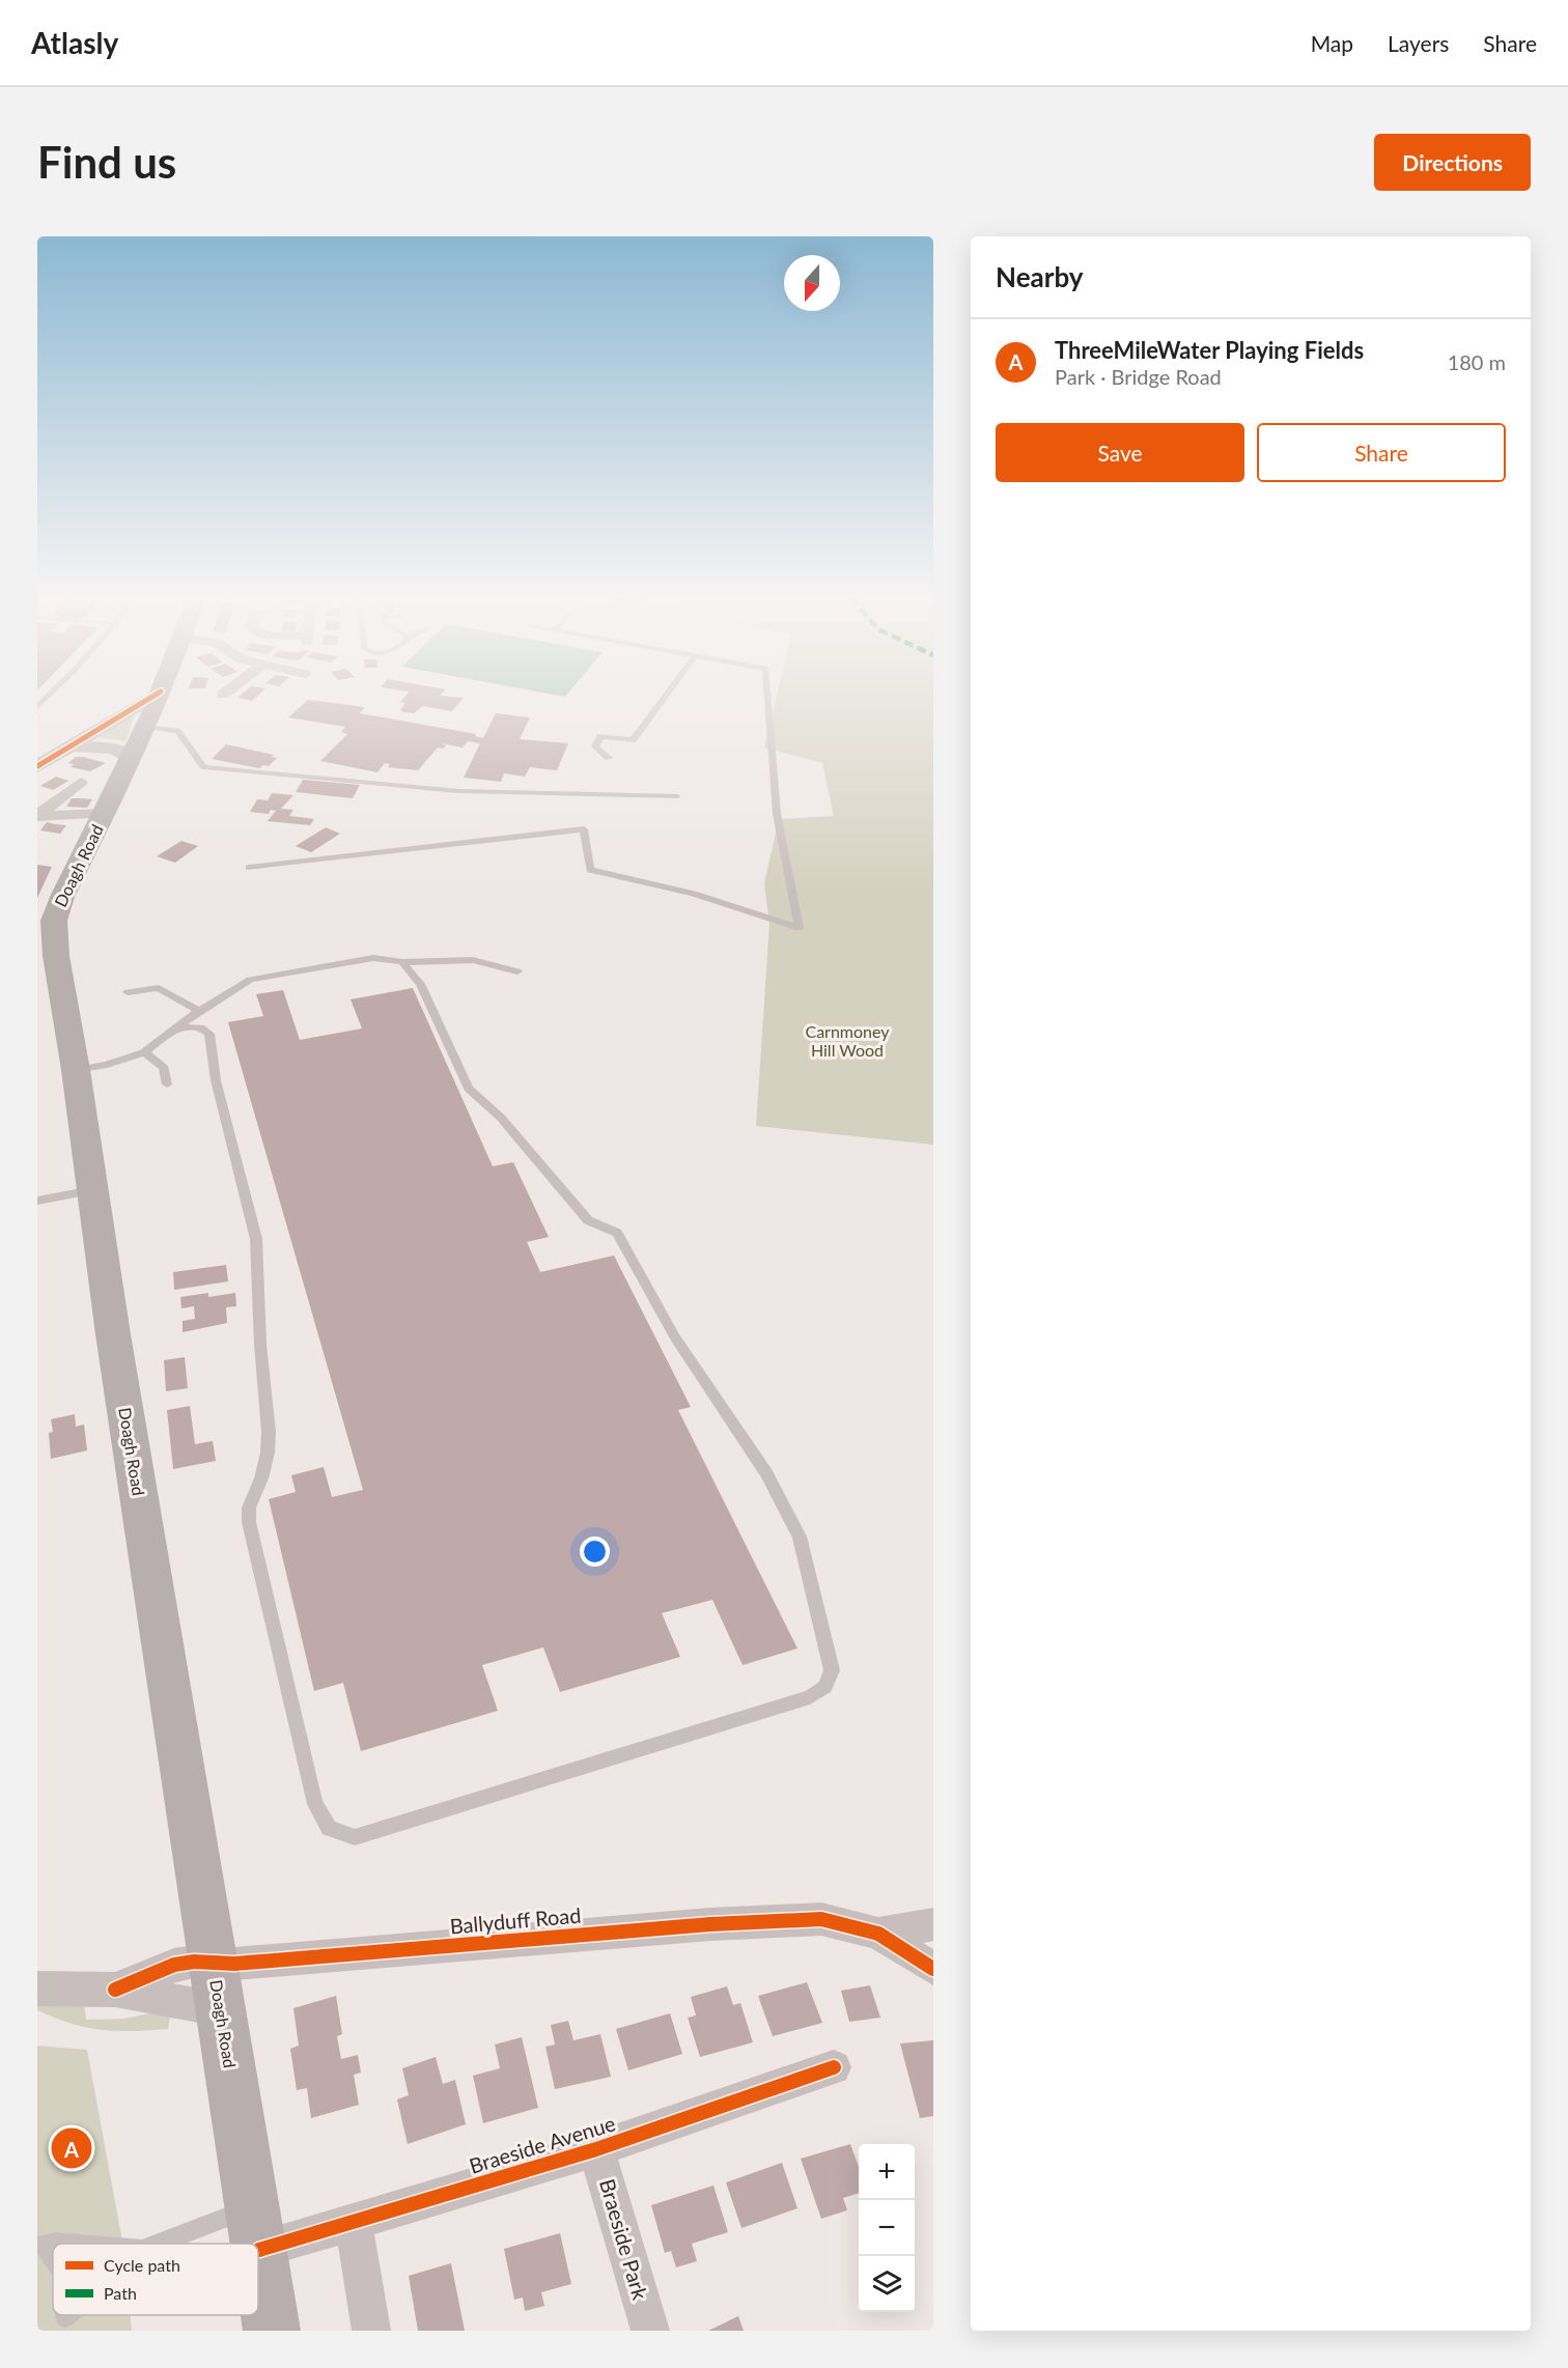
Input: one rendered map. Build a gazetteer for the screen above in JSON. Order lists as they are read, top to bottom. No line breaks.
{"streets":{"main road":["Doagh Road"],"street":["Ballyduff Road","Braeside Avenue","Braeside Park"]},"crossings":[["Doagh Road","Ballyduff Road"],["Doagh Road","Braeside Avenue"],["Braeside Avenue","Braeside Park"]],"parks":["Carnmoney Hill Wood"],"legend":["Cycle path","Path"],"north":"bottom","page":{"header":"Atlasly","nav":["Map","Layers","Share"],"buttons":["Directions",["Save","Share"]],"title":"Find us","heading":"Nearby","list":[{"mark":"A","name":"ThreeMileWater Playing Fields","note":"Park · Bridge Road","value":"180 m"}],"pins":"A","map_buttons":["+","−"]}}
